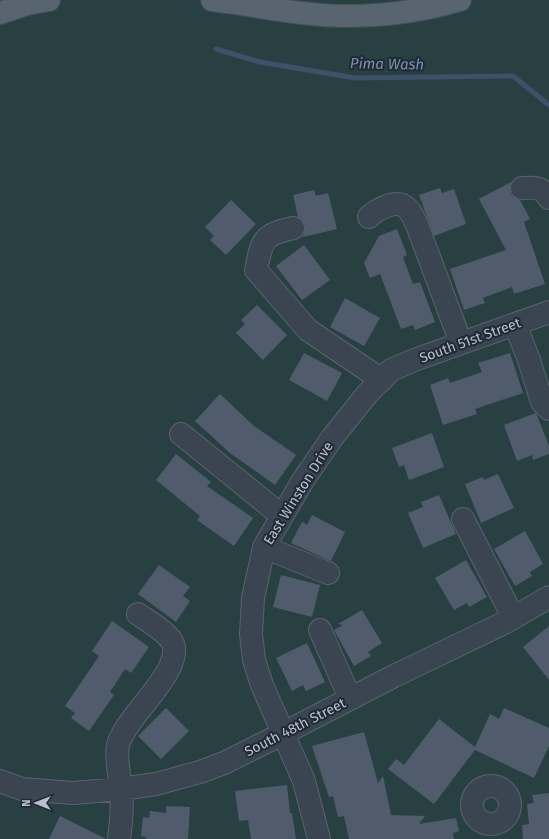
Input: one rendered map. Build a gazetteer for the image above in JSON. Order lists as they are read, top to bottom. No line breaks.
{"streets":{"street":["South 51st Street","East Winston Drive","South 48th Street"]},"crossings":[["South 51st Street","East Winston Drive"],["East Winston Drive","South 48th Street"]],"water":["Pima Wash"],"north":"left"}
